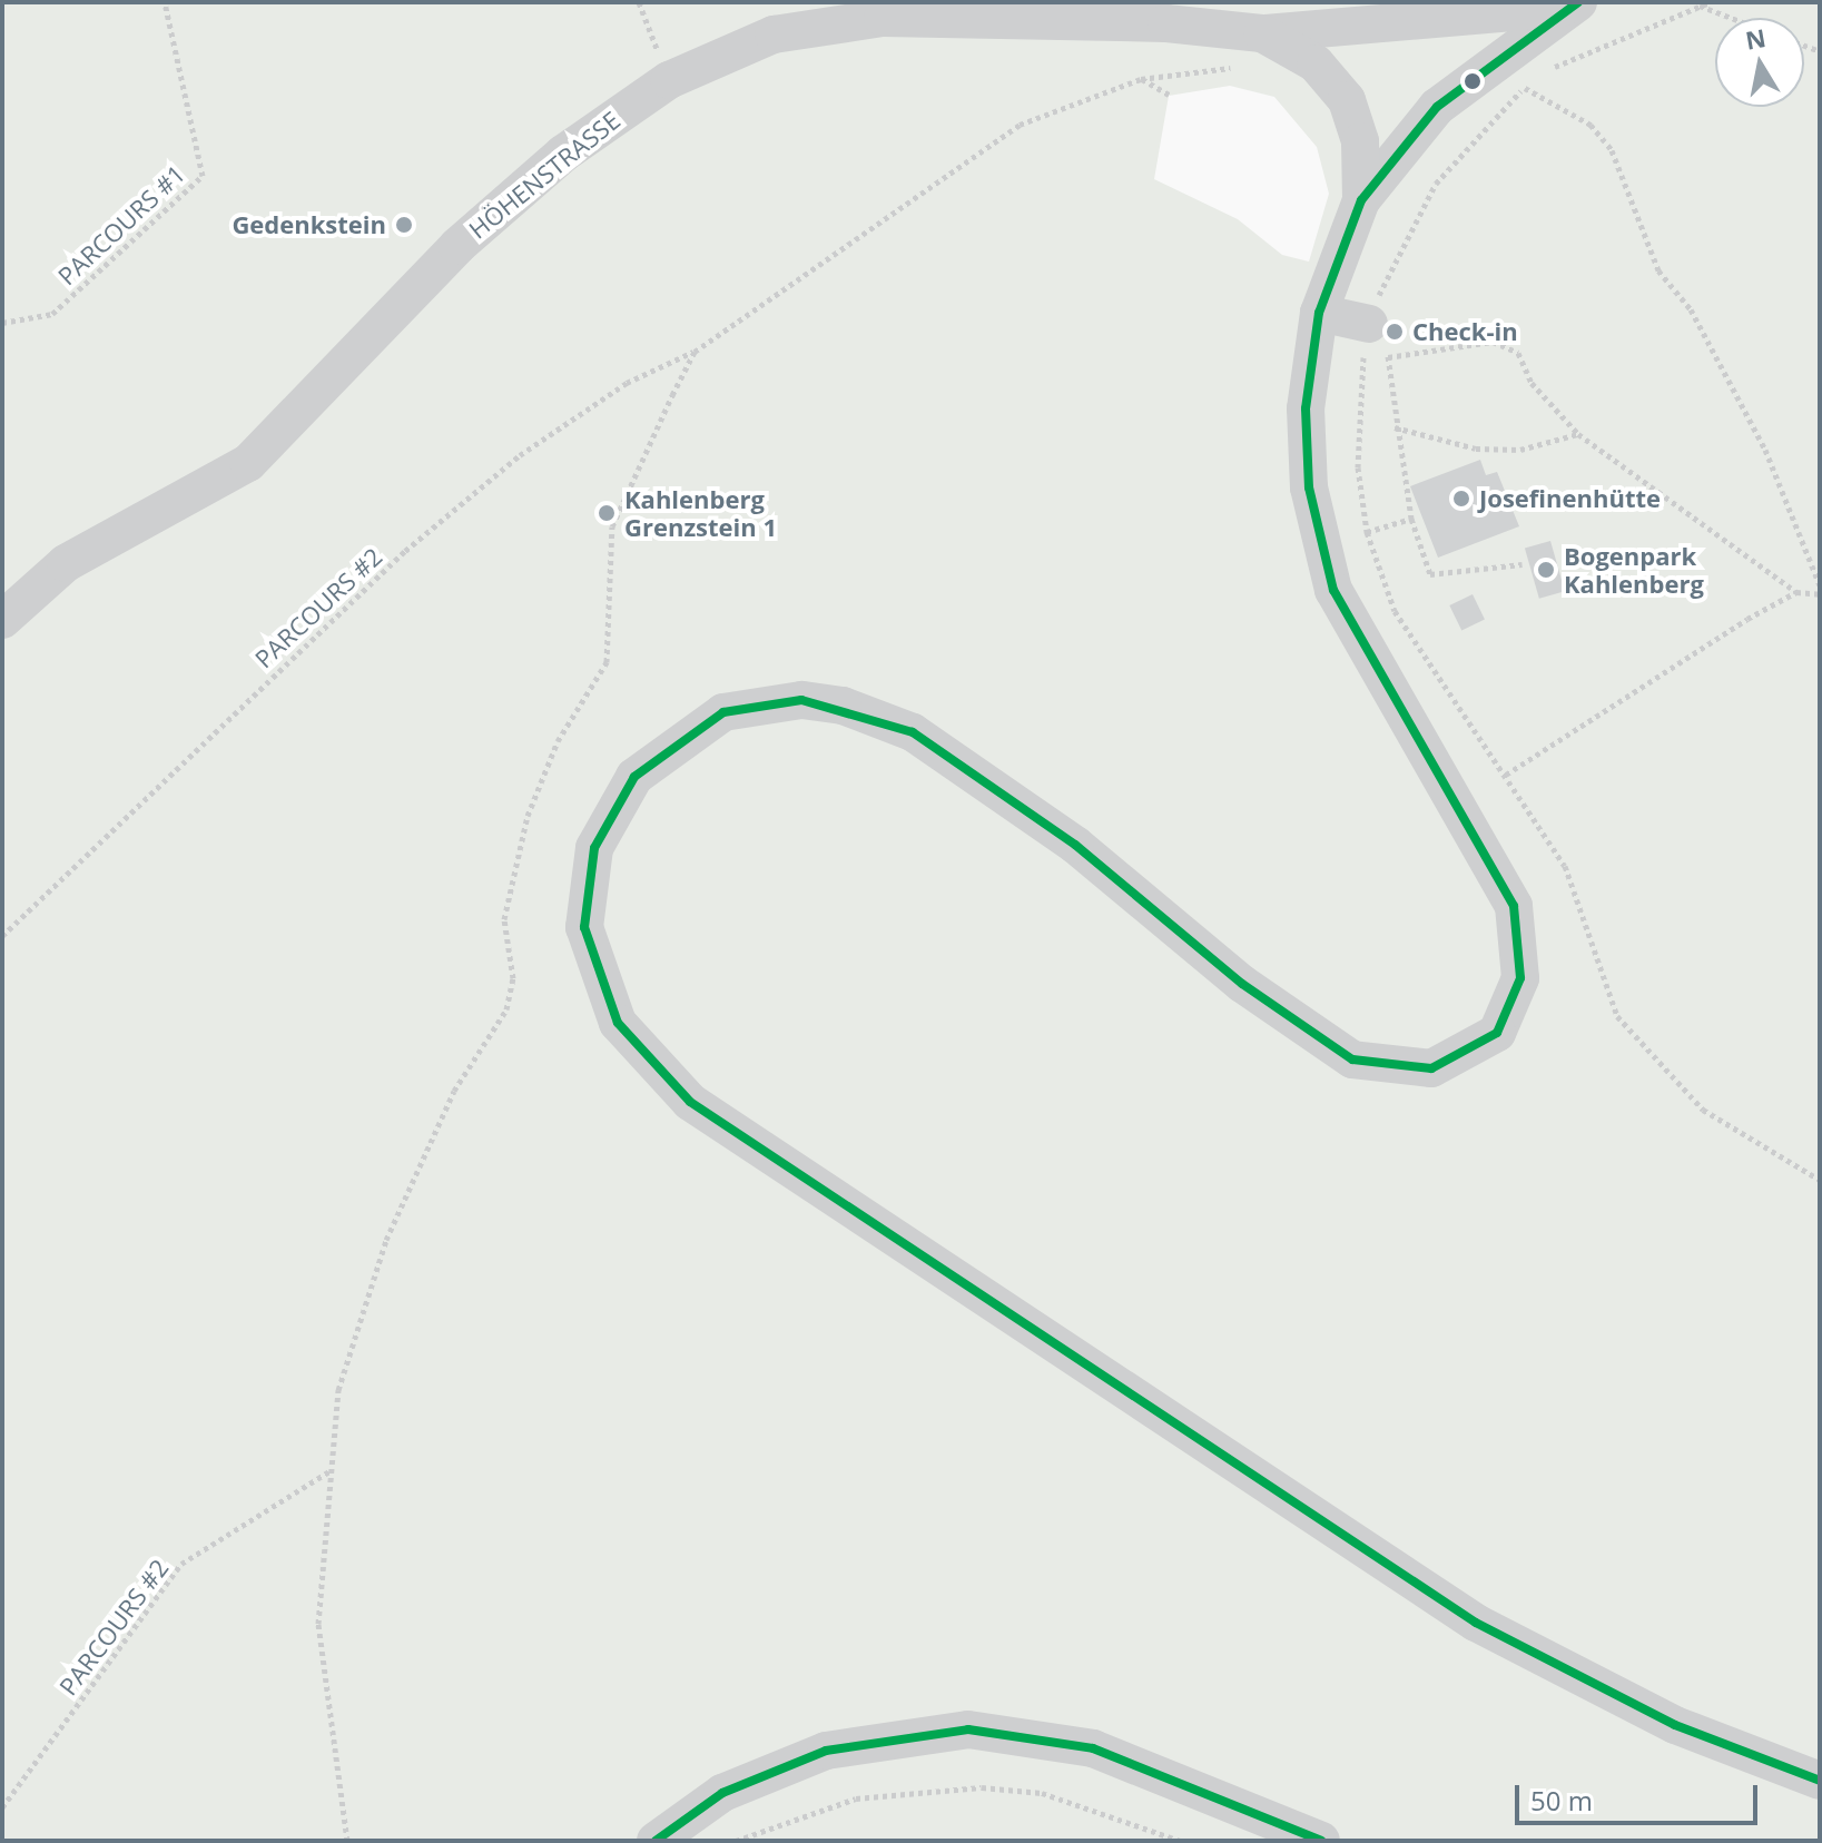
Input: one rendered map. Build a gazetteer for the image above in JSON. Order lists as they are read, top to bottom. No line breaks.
{"streets":{"street":["HÖHENSTRASSE"],"path":["PARCOURS #1","PARCOURS #2"]},"places":["Gedenkstein","Check-in","Josefinenhütte","Kahlenberg Grenzstein 1","Bogenpark Kahlenberg"],"scale_bar":"50 m","north":"top"}
